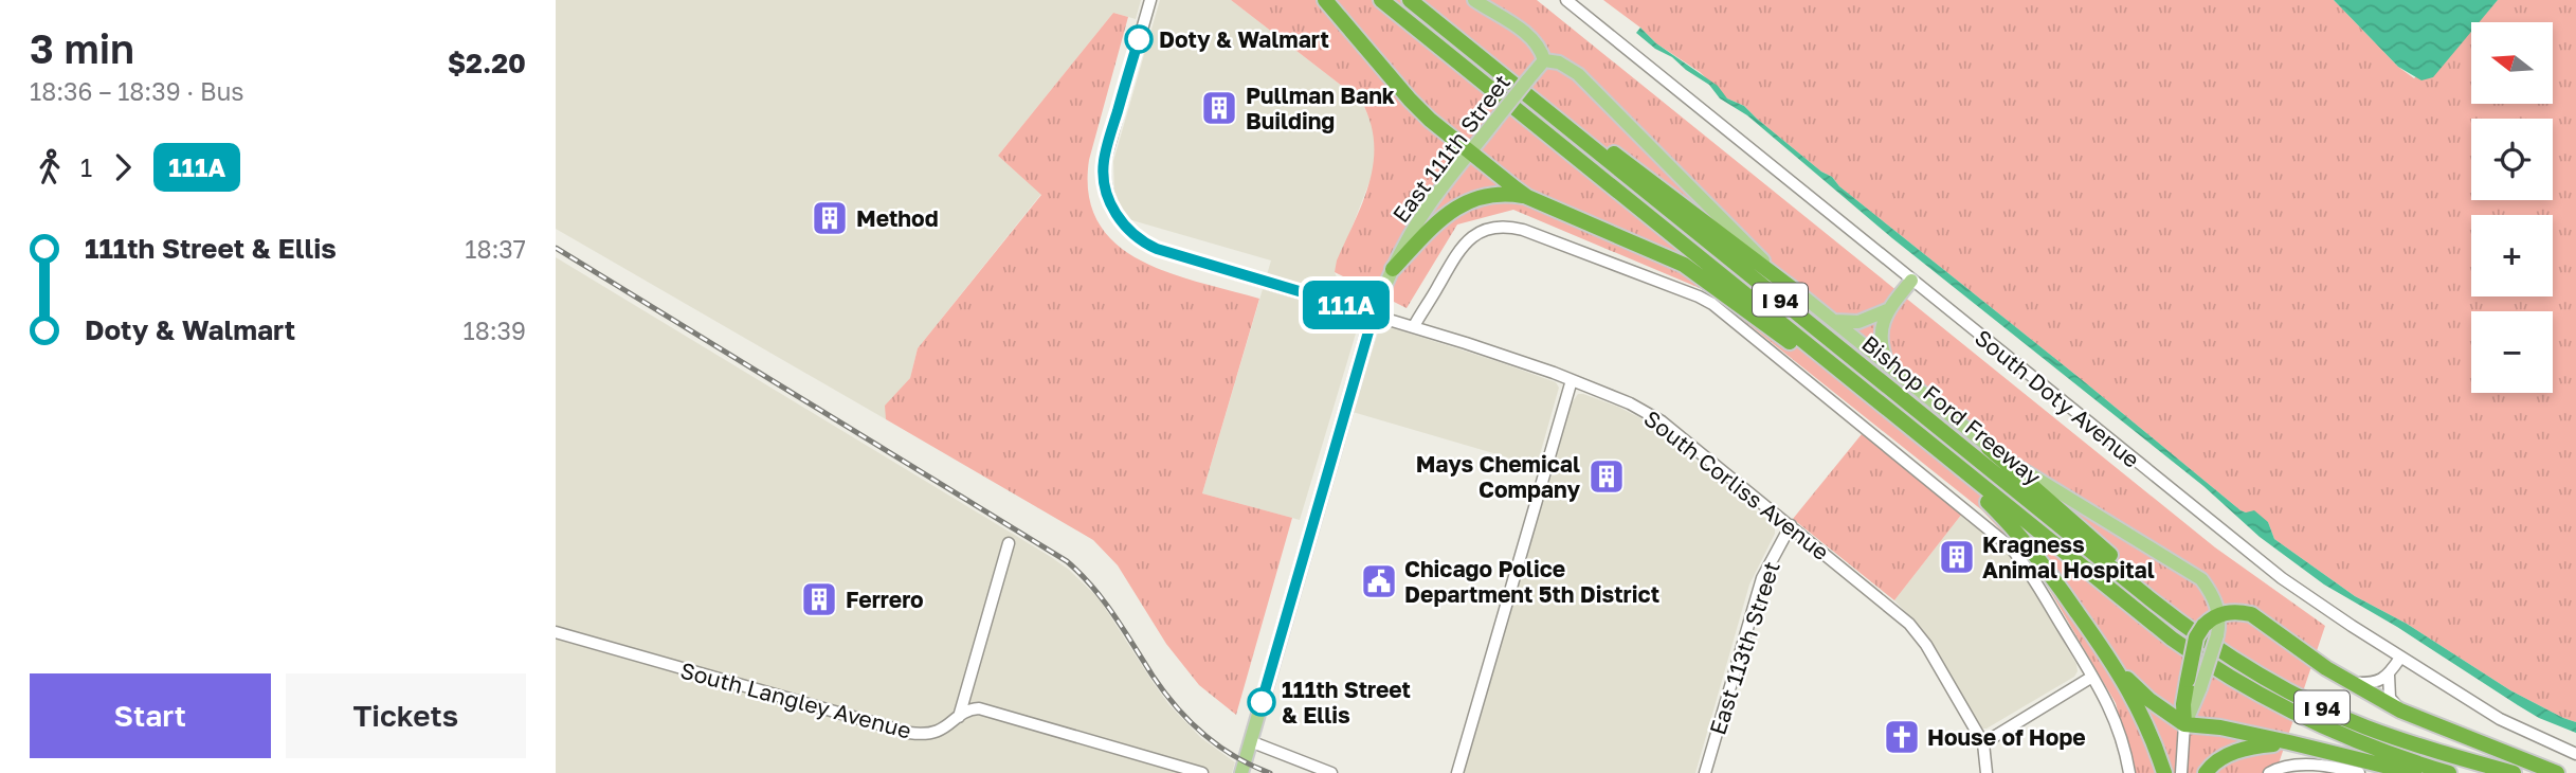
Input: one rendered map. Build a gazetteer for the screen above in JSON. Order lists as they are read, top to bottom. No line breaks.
{"streets":{"highway":["I 94","Bishop Ford Freeway"],"main road":["East 111th Street"],"street":["South Doty Avenue","South Corliss Avenue","East 113th Street","South Langley Avenue"]},"crossings":[["East 111th Street","South Corliss Avenue"],["South Corliss Avenue","East 113th Street"]],"places":{"other":["Doty & Walmart","111th Street & Ellis"],"building":["Pullman Bank Building","Method","Mays Chemical Company","Kragness Animal Hospital","Ferrero"],"public building":["Chicago Police Department 5th District"],"church":["House of Hope"]},"lines":["bus line 111A"],"north":"left","page":{"heading":["3 min","18:36 – 18:39 · Bus","$2.20"],"on_map":"111A","map_buttons":["+","−"],"legs":["1","111A"],"list":[{"name":"111th Street & Ellis","value":"18:37"},{"name":"Doty & Walmart","value":"18:39"}],"buttons":["Start","Tickets"]}}
